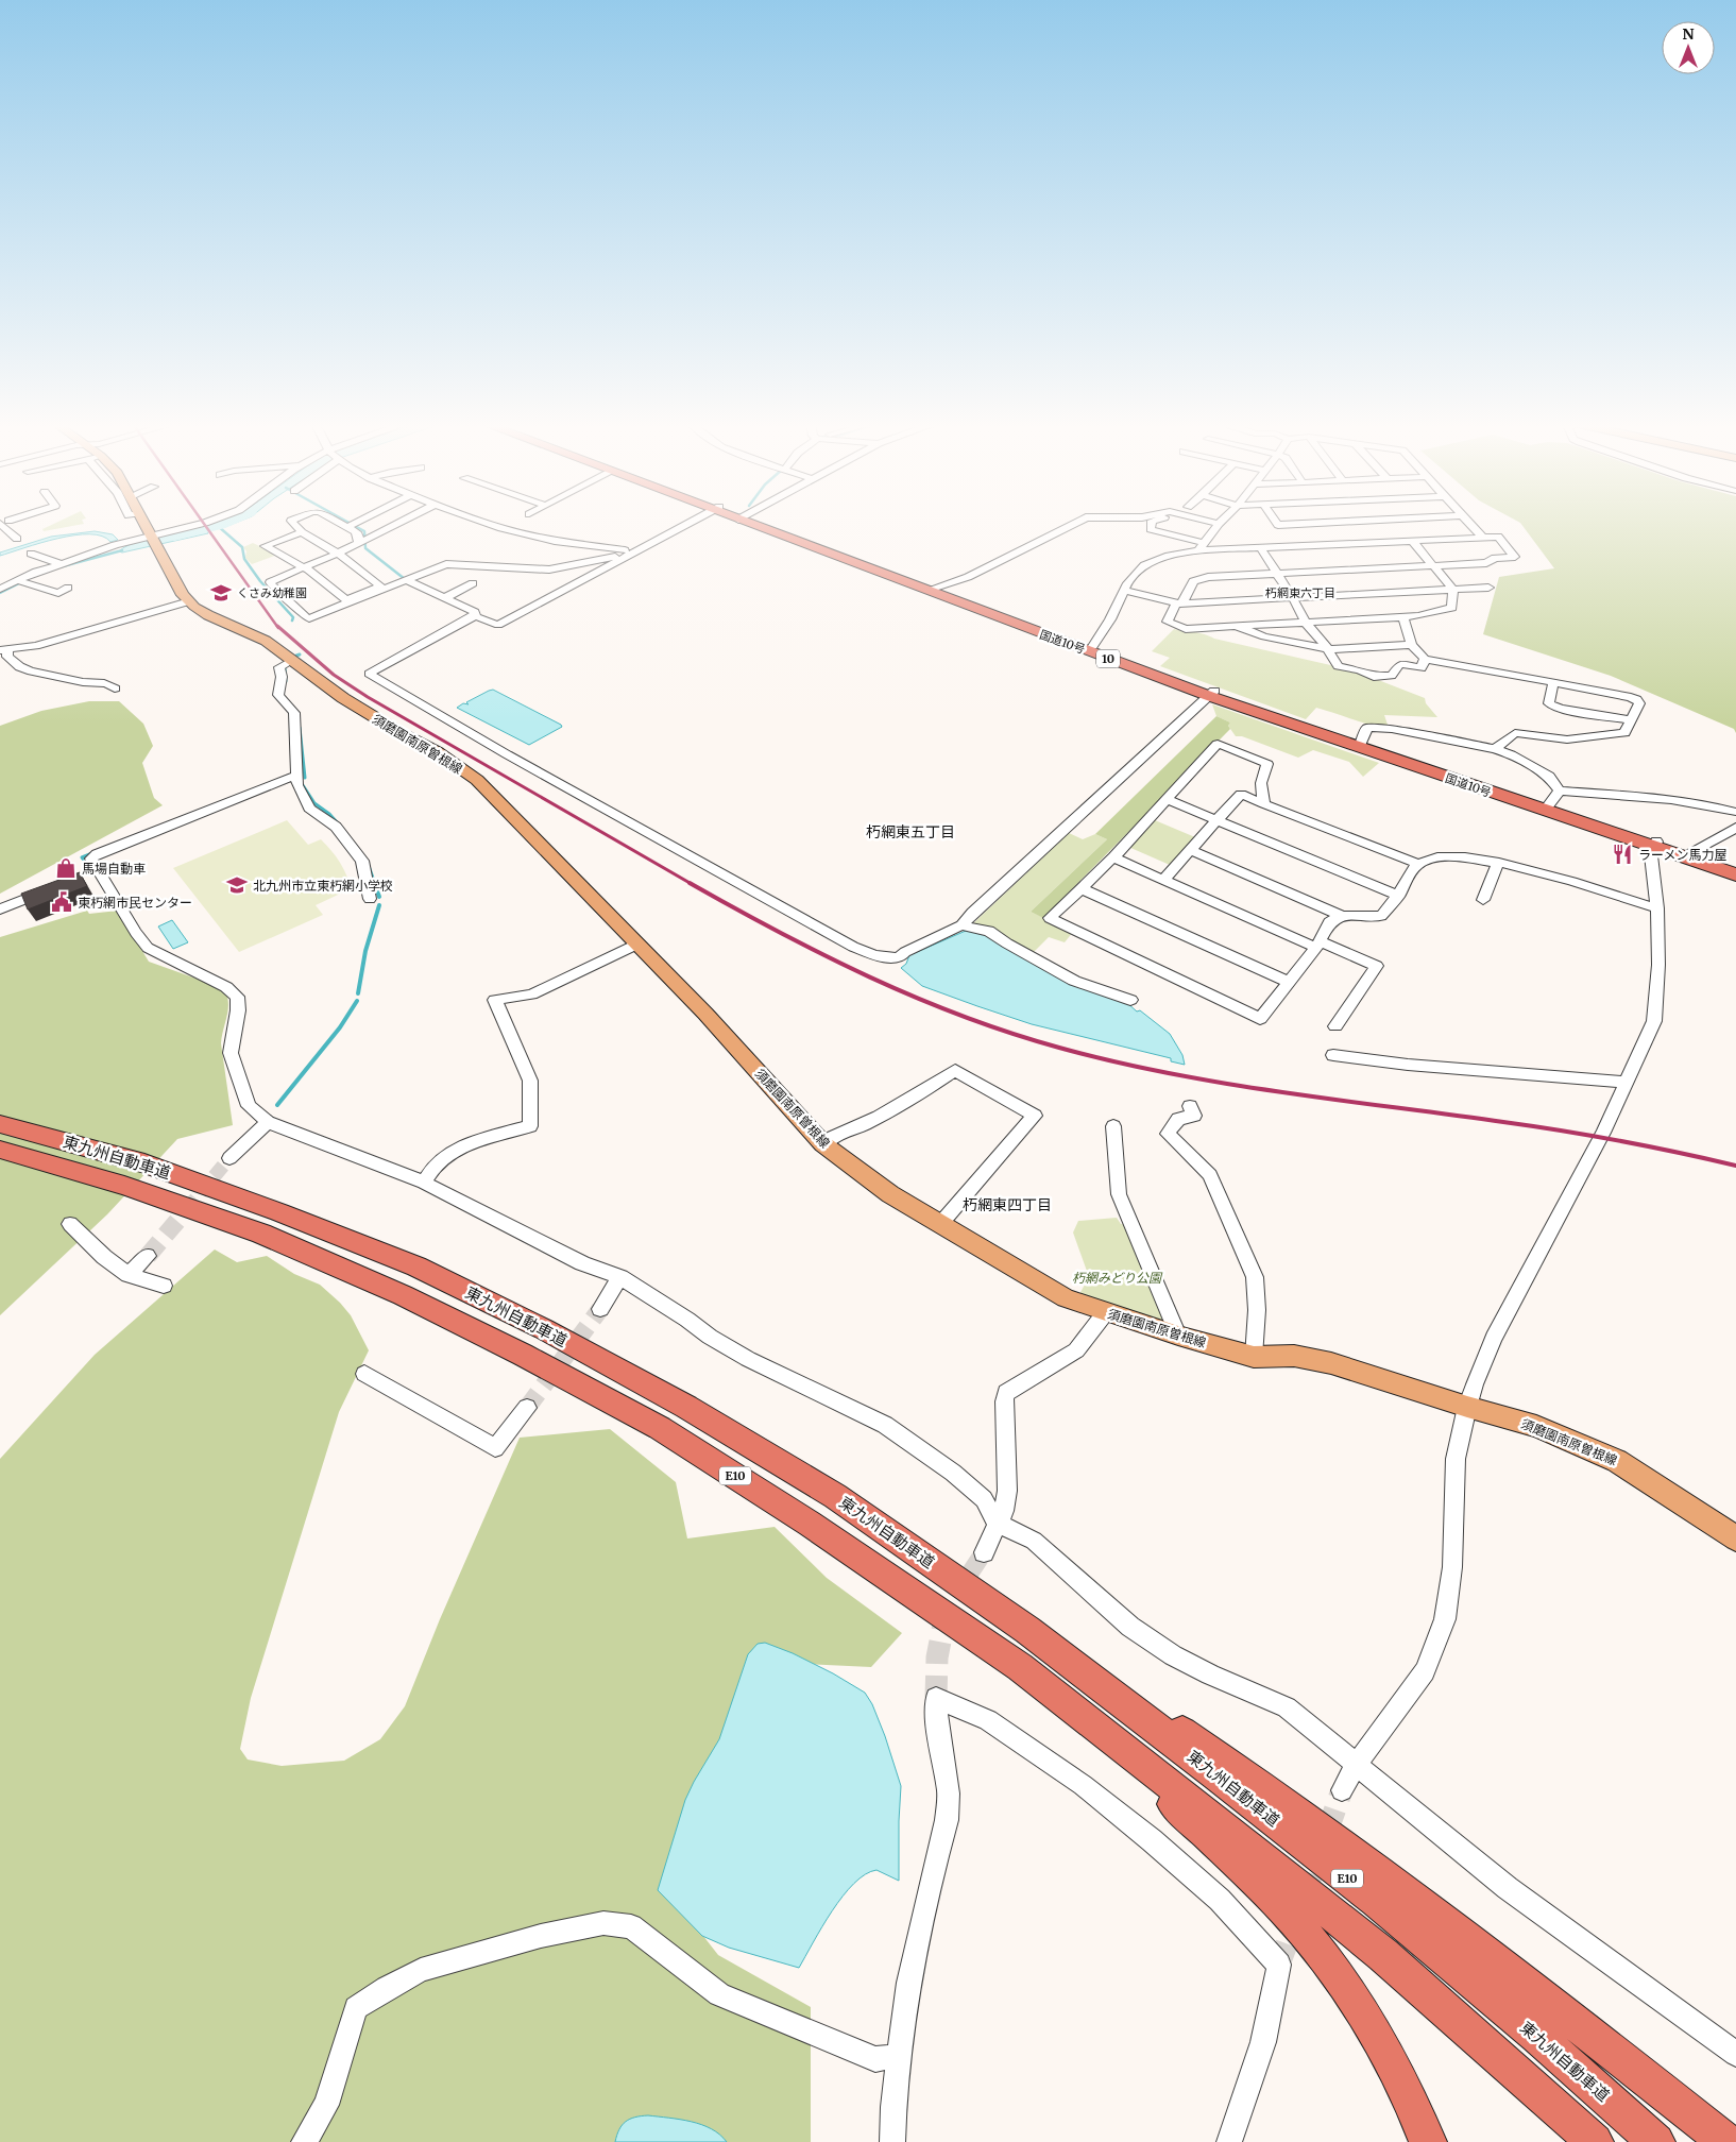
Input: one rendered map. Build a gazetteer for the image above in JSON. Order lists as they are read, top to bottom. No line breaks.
{"streets":{"highway":["国道10号","10","東九州自動車道","E10"],"main road":["須磨園南原曽根線"]},"districts":["朽網東六丁目","朽網東五丁目","朽網東四丁目"],"parks":["朽網みどり公園"],"places":{"school or university":["くさみ幼稚園","北九州市立東朽網小学校"],"restaurant":["ラーメン馬力屋"],"shop":["馬場自動車"],"public building":["東朽網市民センター"]},"north":"top"}
